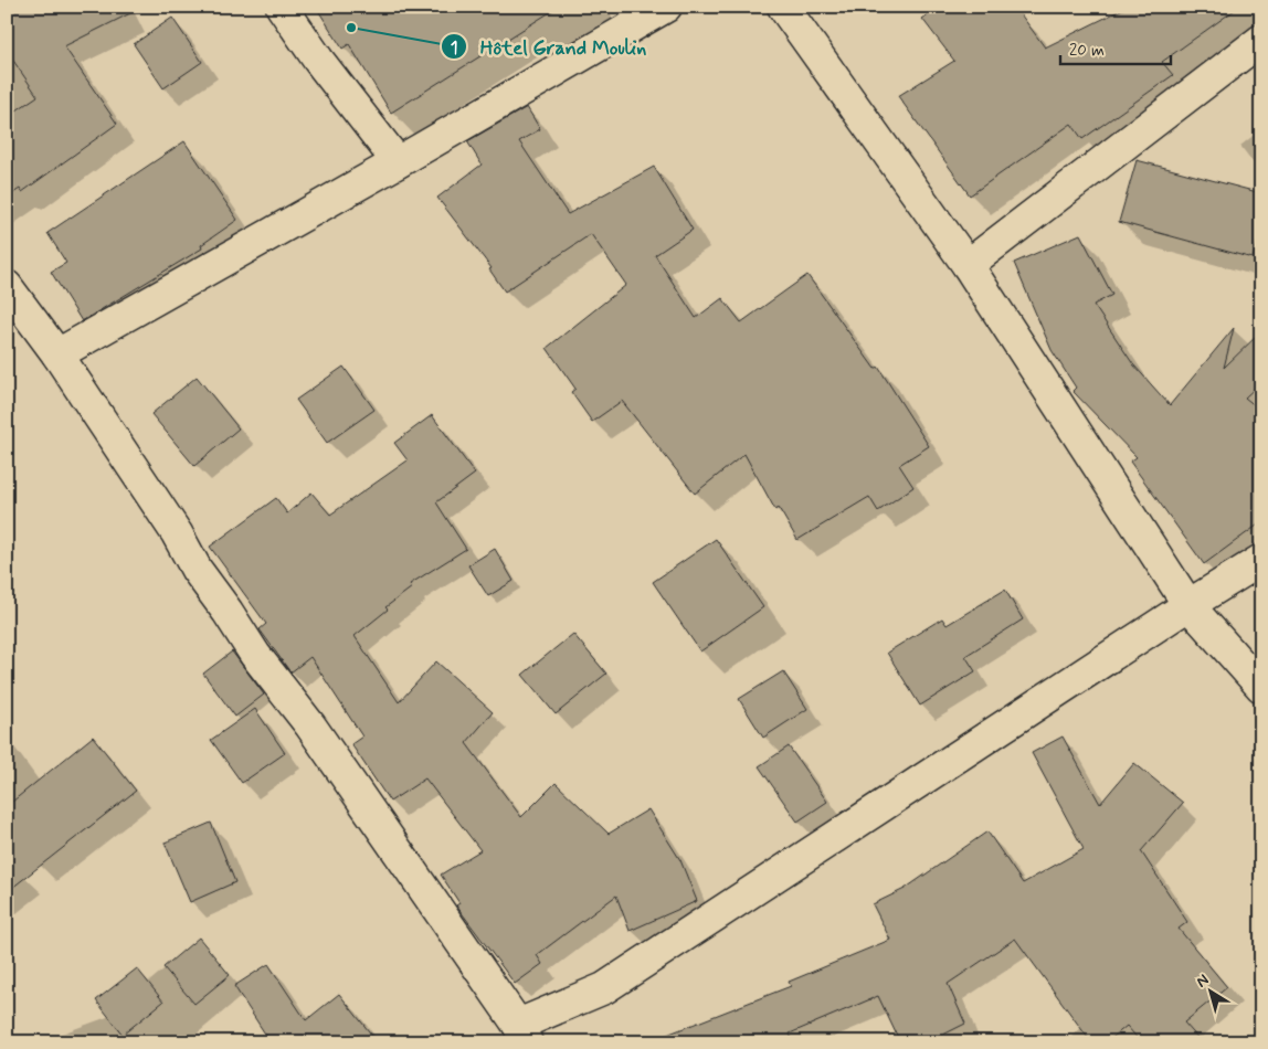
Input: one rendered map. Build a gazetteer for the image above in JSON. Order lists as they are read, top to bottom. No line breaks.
{"places":["Hôtel Grand Moulin"],"scale_bar":"20 m","north":"top left"}
